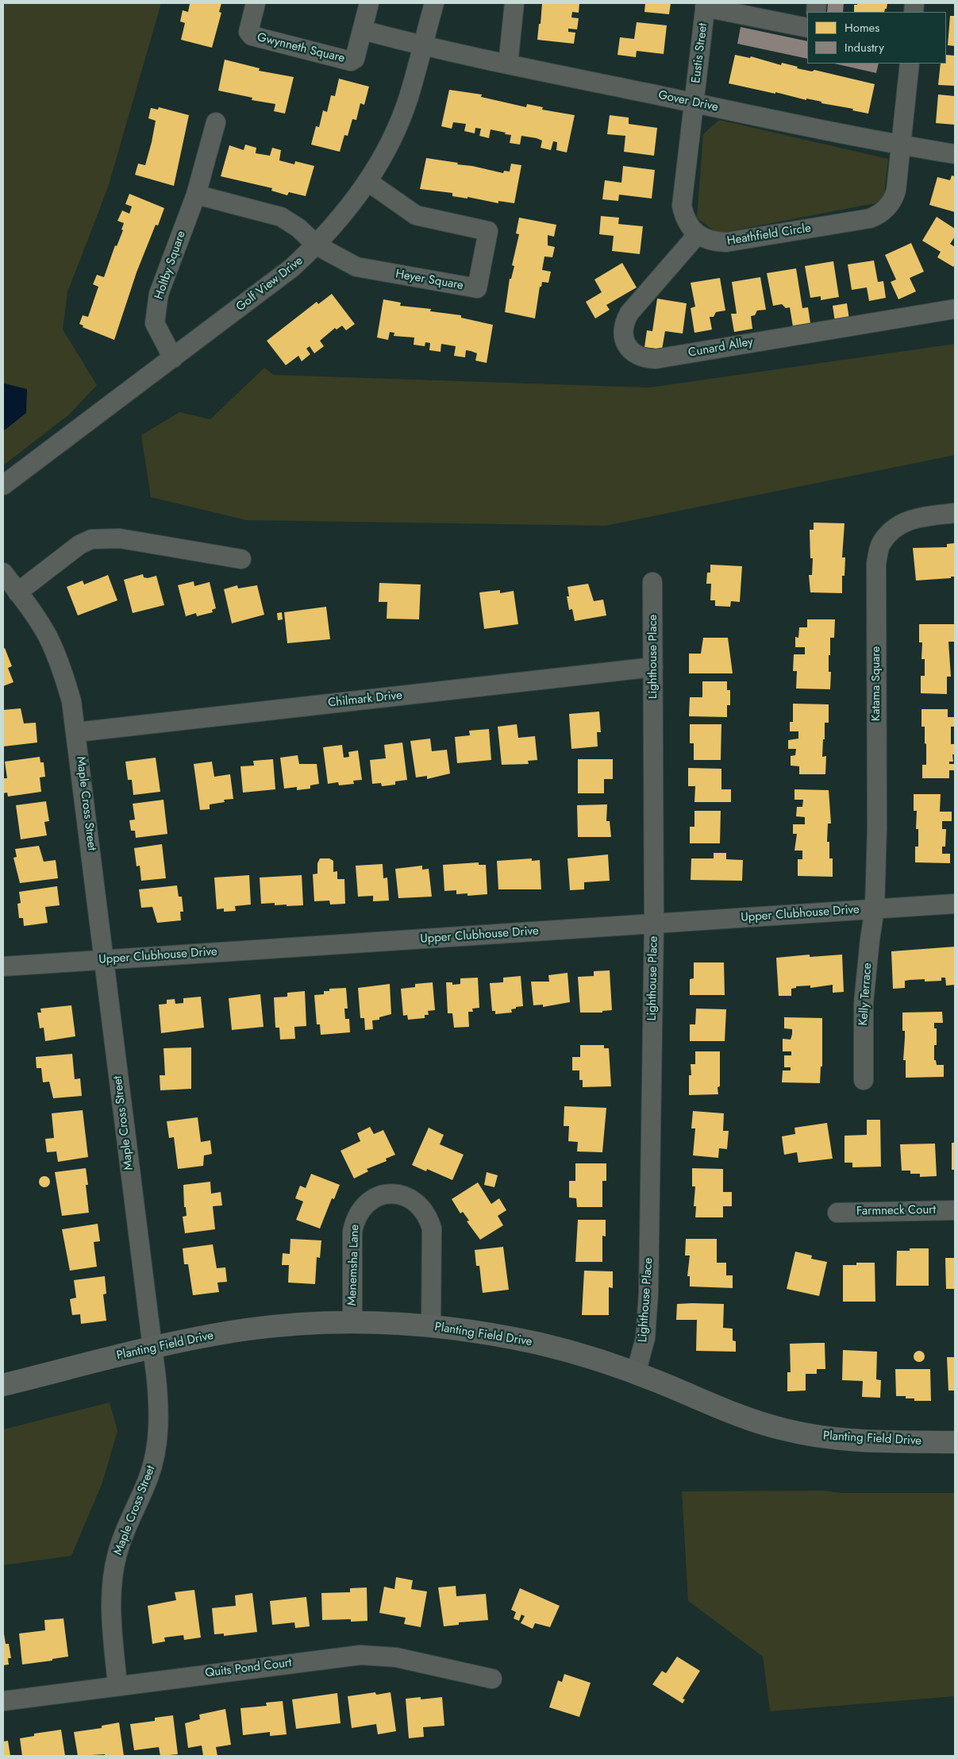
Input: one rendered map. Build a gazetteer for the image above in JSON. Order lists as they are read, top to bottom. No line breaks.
{"streets":{"street":["Gwynneth Square","Eustis Street","Gover Drive","Heathfield Circle","Holtby Square","Heyer Square","Golf View Drive","Cunard Alley","Lighthouse Place","Katama Square","Chilmark Drive","Maple Cross Street","Upper Clubhouse Drive","Kelly Terrace","Farmneck Court","Menemsha Lane","Planting Field Drive","Quits Pond Court"]},"crossings":[["Eustis Street","Gover Drive"],["Gover Drive","Heathfield Circle"],["Gover Drive","Golf View Drive"],["Heathfield Circle","Cunard Alley"],["Holtby Square","Golf View Drive"],["Heyer Square","Golf View Drive"],["Lighthouse Place","Chilmark Drive"],["Lighthouse Place","Upper Clubhouse Drive"],["Lighthouse Place","Planting Field Drive"],["Katama Square","Upper Clubhouse Drive"],["Katama Square","Kelly Terrace"],["Chilmark Drive","Maple Cross Street"],["Maple Cross Street","Upper Clubhouse Drive"],["Maple Cross Street","Planting Field Drive"],["Maple Cross Street","Quits Pond Court"],["Upper Clubhouse Drive","Kelly Terrace"],["Menemsha Lane","Planting Field Drive"]],"legend":["Homes","Industry"]}
